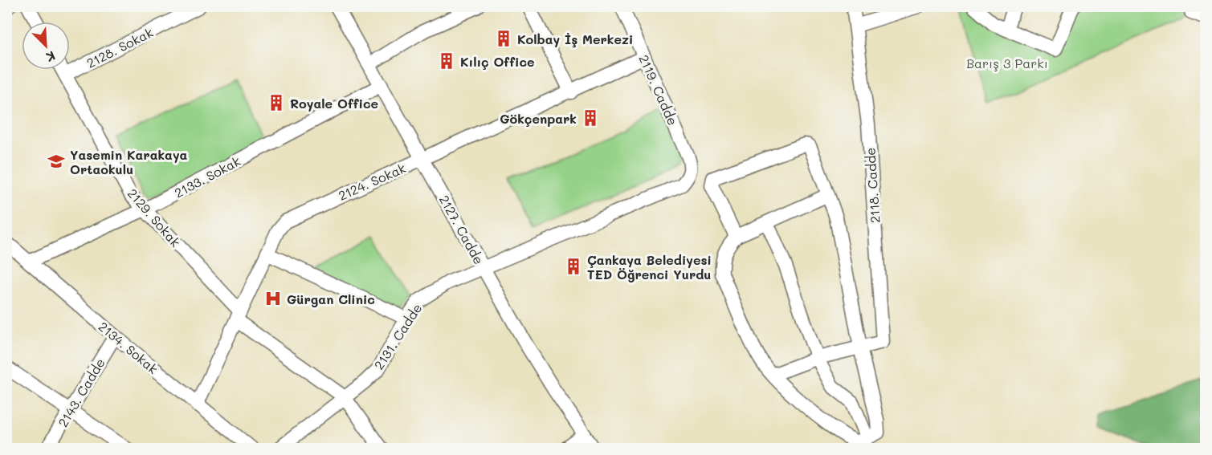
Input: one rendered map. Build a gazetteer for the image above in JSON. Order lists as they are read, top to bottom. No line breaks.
{"streets":{"street":["2128. Sokak","2119. Cadde","2133. Sokak","2124. Sokak","2118. Cadde","2129. Sokak","2127. Cadde","2131. Cadde","2134. Sokak","2143. Cadde"]},"crossings":[["2128. Sokak","2129. Sokak"],["2119. Cadde","2124. Sokak"],["2119. Cadde","2131. Cadde"],["2133. Sokak","2129. Sokak"],["2133. Sokak","2127. Cadde"],["2133. Sokak","2134. Sokak"],["2124. Sokak","2129. Sokak"],["2124. Sokak","2127. Cadde"],["2124. Sokak","2134. Sokak"],["2129. Sokak","2131. Cadde"],["2127. Cadde","2131. Cadde"],["2134. Sokak","2143. Cadde"]],"parks":["Barış 3 Parkı"],"places":{"building":["Kolbay İş Merkezi","Kılıç Office","Royale Office","Gökçenpark","Çankaya Belediyesi TED Öğrenci Yurdu"],"school or university":["Yasemin Karakaya Ortaokulu"],"hospital":["Gürgan Clinic"]},"north":"bottom right"}
